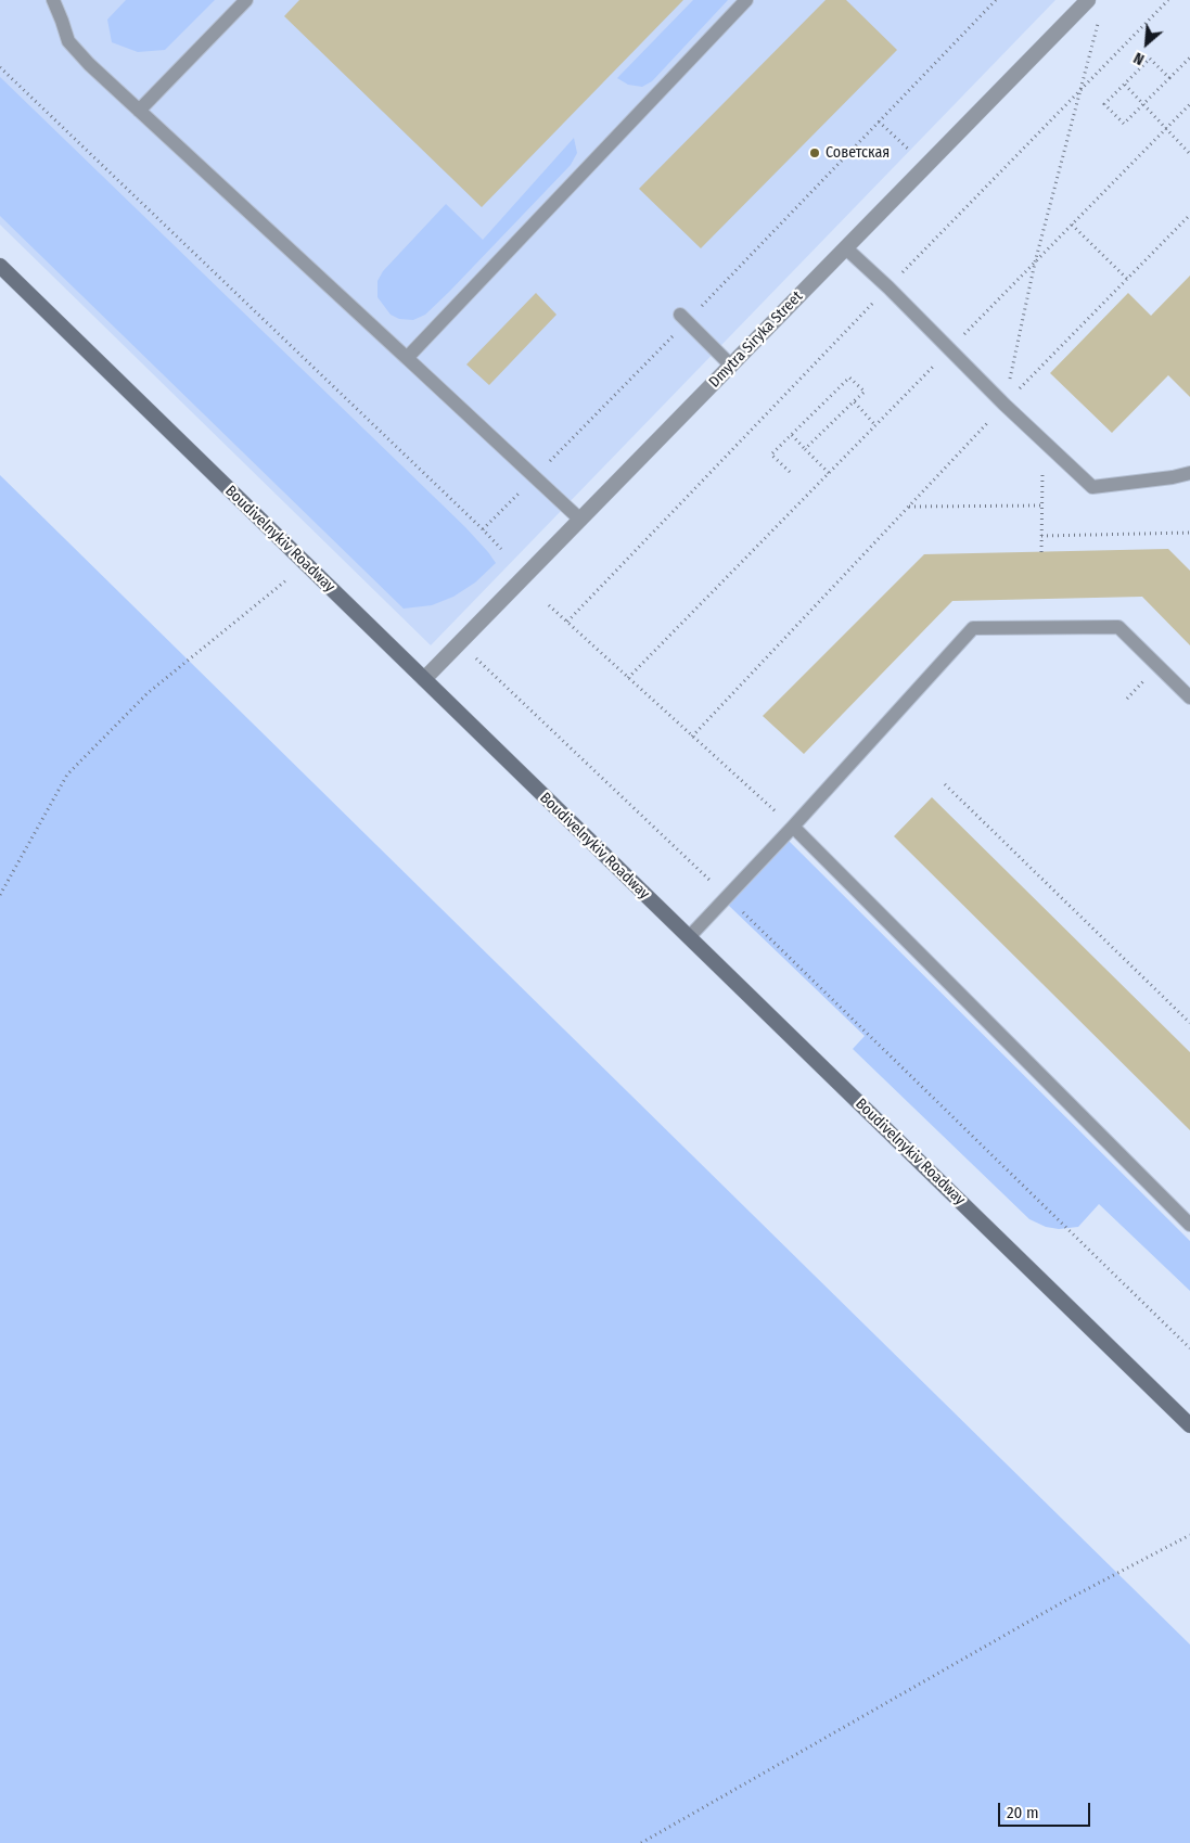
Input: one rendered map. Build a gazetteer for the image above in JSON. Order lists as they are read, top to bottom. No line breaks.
{"streets":{"main road":["Boudivelnykiv Roadway"],"street":["Dmytra Siryka Street"]},"crossings":[["Dmytra Siryka Street","Boudivelnykiv Roadway"]],"places":["Советская"],"scale_bar":"20 m","north":"bottom left"}
